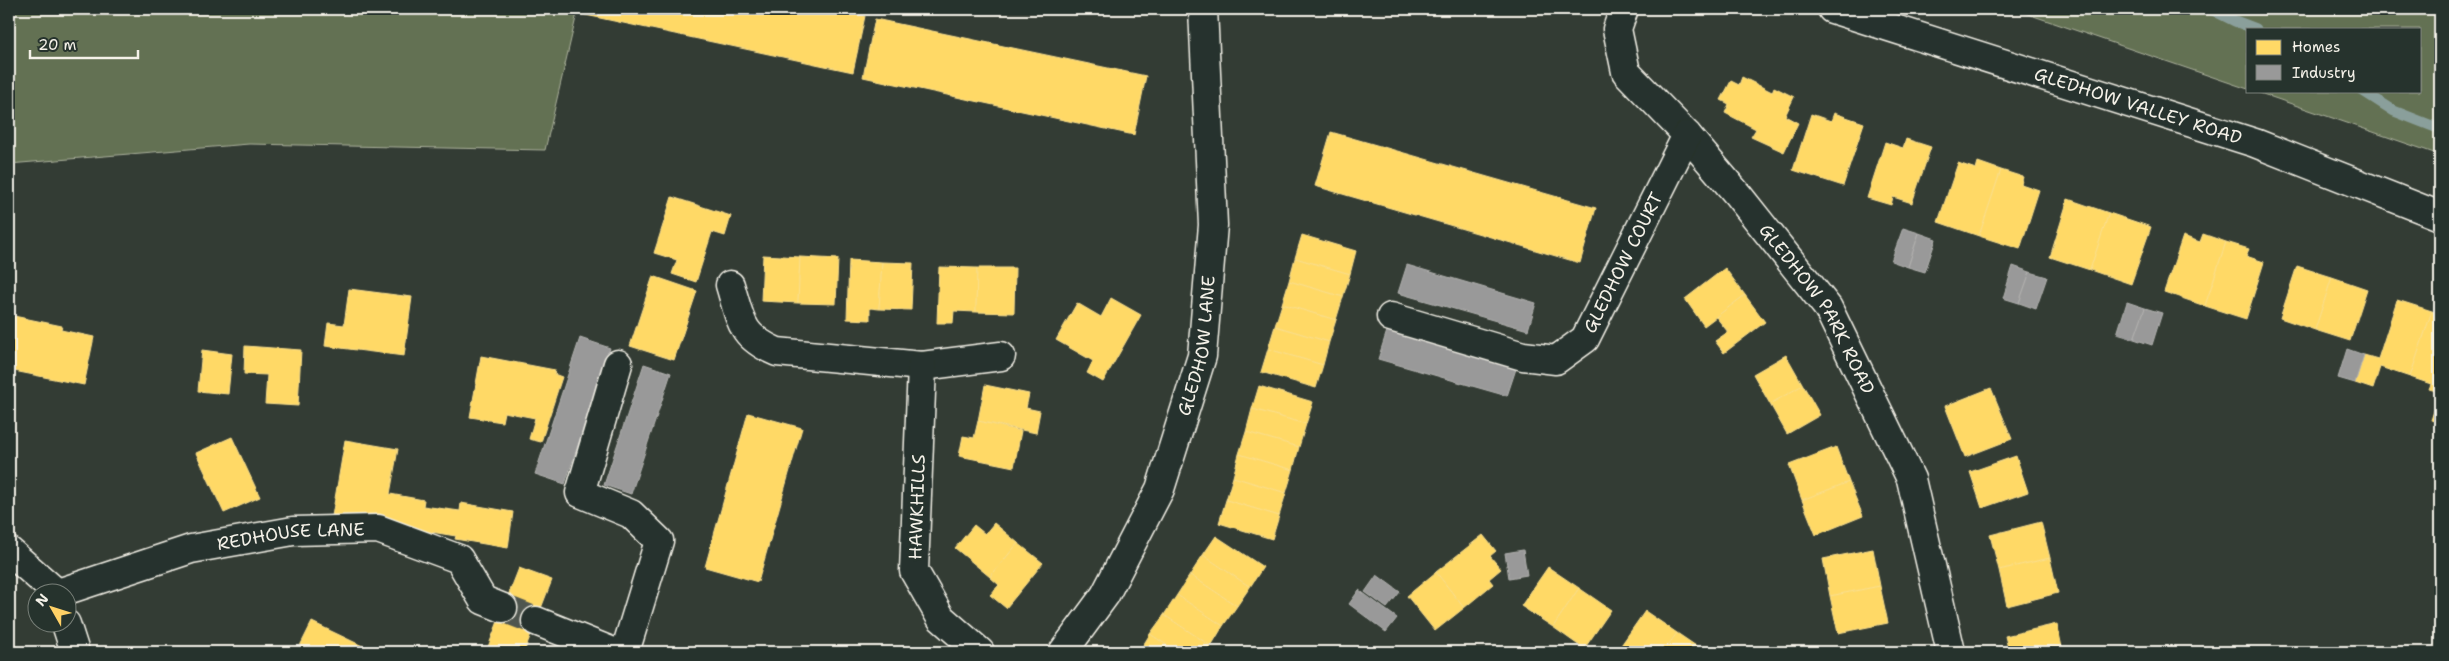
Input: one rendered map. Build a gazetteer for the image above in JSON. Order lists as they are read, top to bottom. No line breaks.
{"streets":{"street":["GLEDHOW VALLEY ROAD","GLEDHOW COURT","GLEDHOW PARK ROAD","GLEDHOW LANE","HAWKHILLS","REDHOUSE LANE"]},"crossings":[["GLEDHOW COURT","GLEDHOW PARK ROAD"]],"legend":["Homes","Industry"],"scale_bar":"20 m","north":"top left"}
